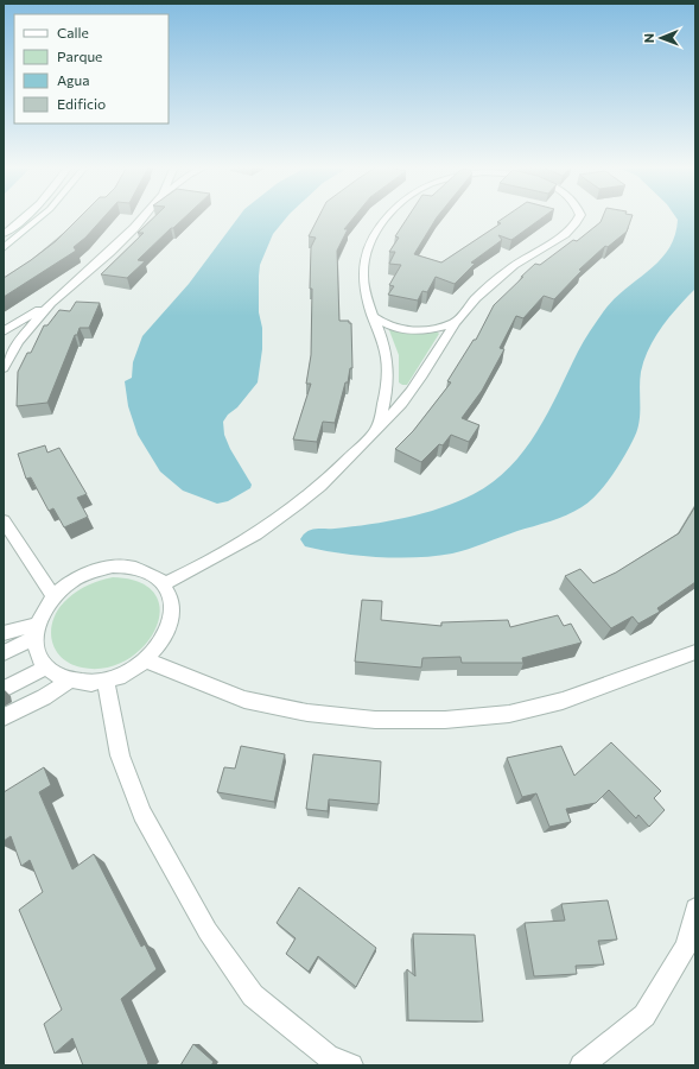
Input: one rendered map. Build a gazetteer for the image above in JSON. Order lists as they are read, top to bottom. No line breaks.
{"legend":["Calle","Parque","Agua","Edificio"],"north":"left"}
